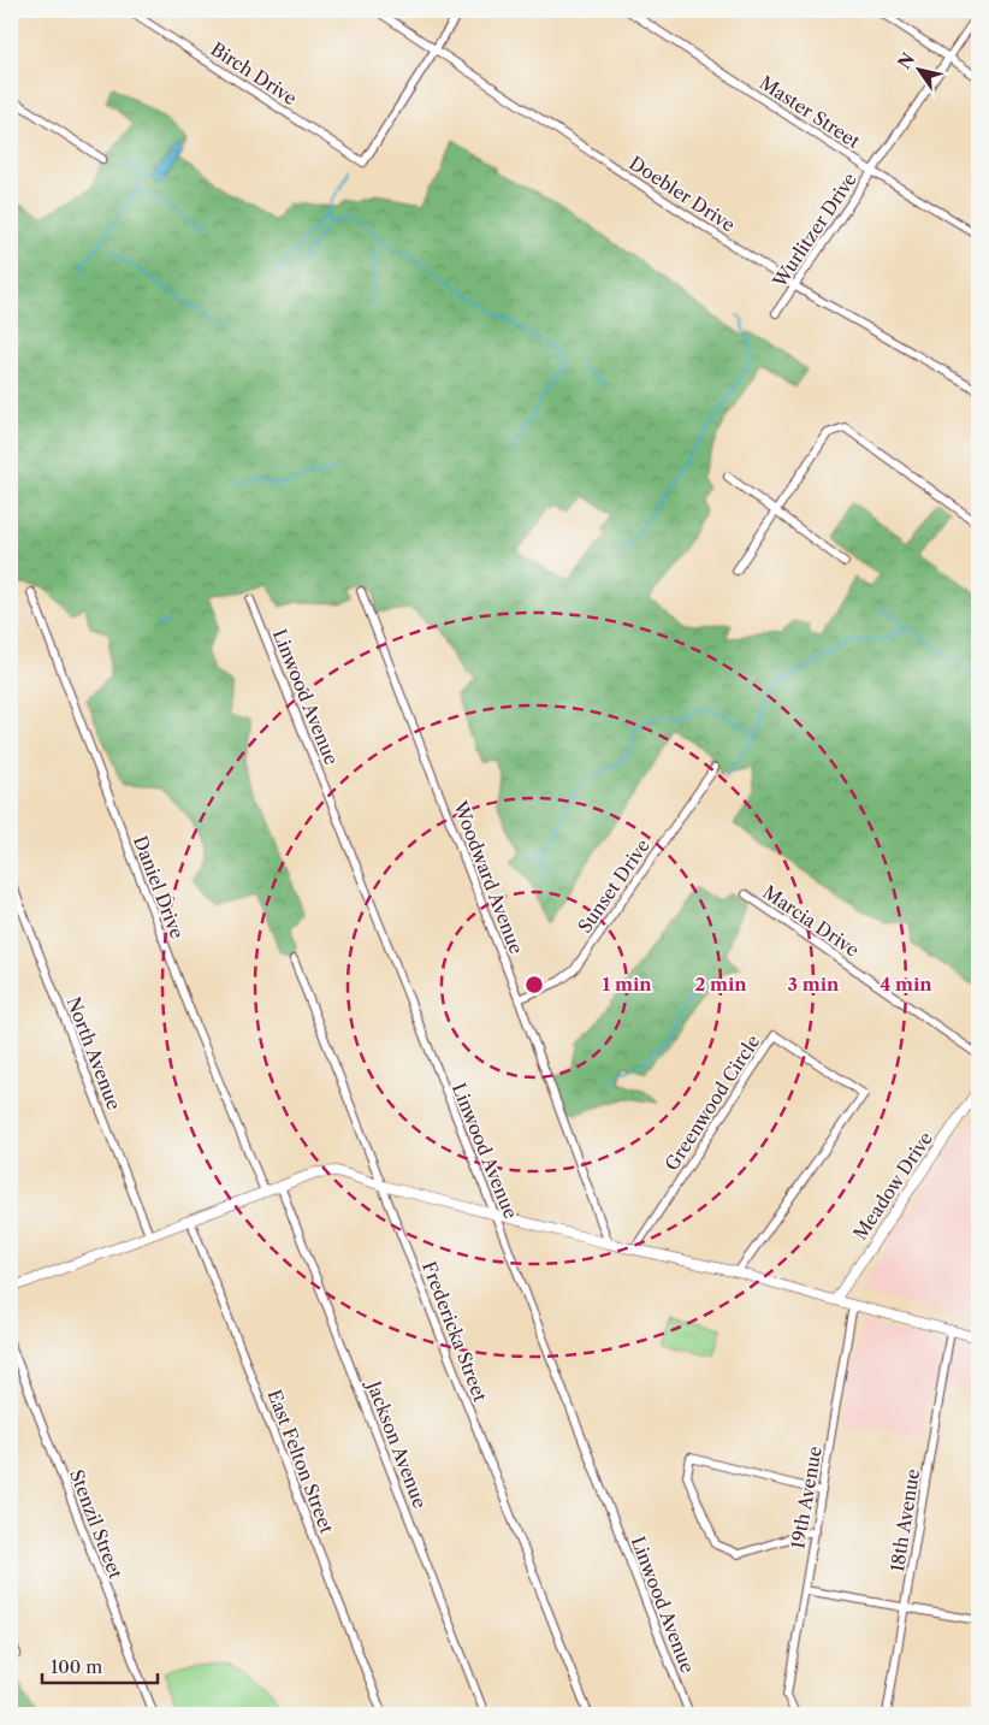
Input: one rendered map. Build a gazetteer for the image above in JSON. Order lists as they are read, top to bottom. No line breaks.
{"streets":{"street":["Birch Drive","Master Street","Doebler Drive","Wurlitzer Drive","Linwood Avenue","Woodward Avenue","Sunset Drive","Daniel Drive","Marcia Drive","North Avenue","Greenwood Circle","Meadow Drive","Fredericka Street","Jackson Avenue","East Felton Street","19th Avenue","18th Avenue","Stenzil Street"]},"crossings":[["Birch Drive","Doebler Drive"],["Master Street","Wurlitzer Drive"],["Doebler Drive","Wurlitzer Drive"],["Woodward Avenue","Sunset Drive"]],"scale_bar":"100 m","north":"top left","rings":["1 min","2 min","3 min","4 min"]}
